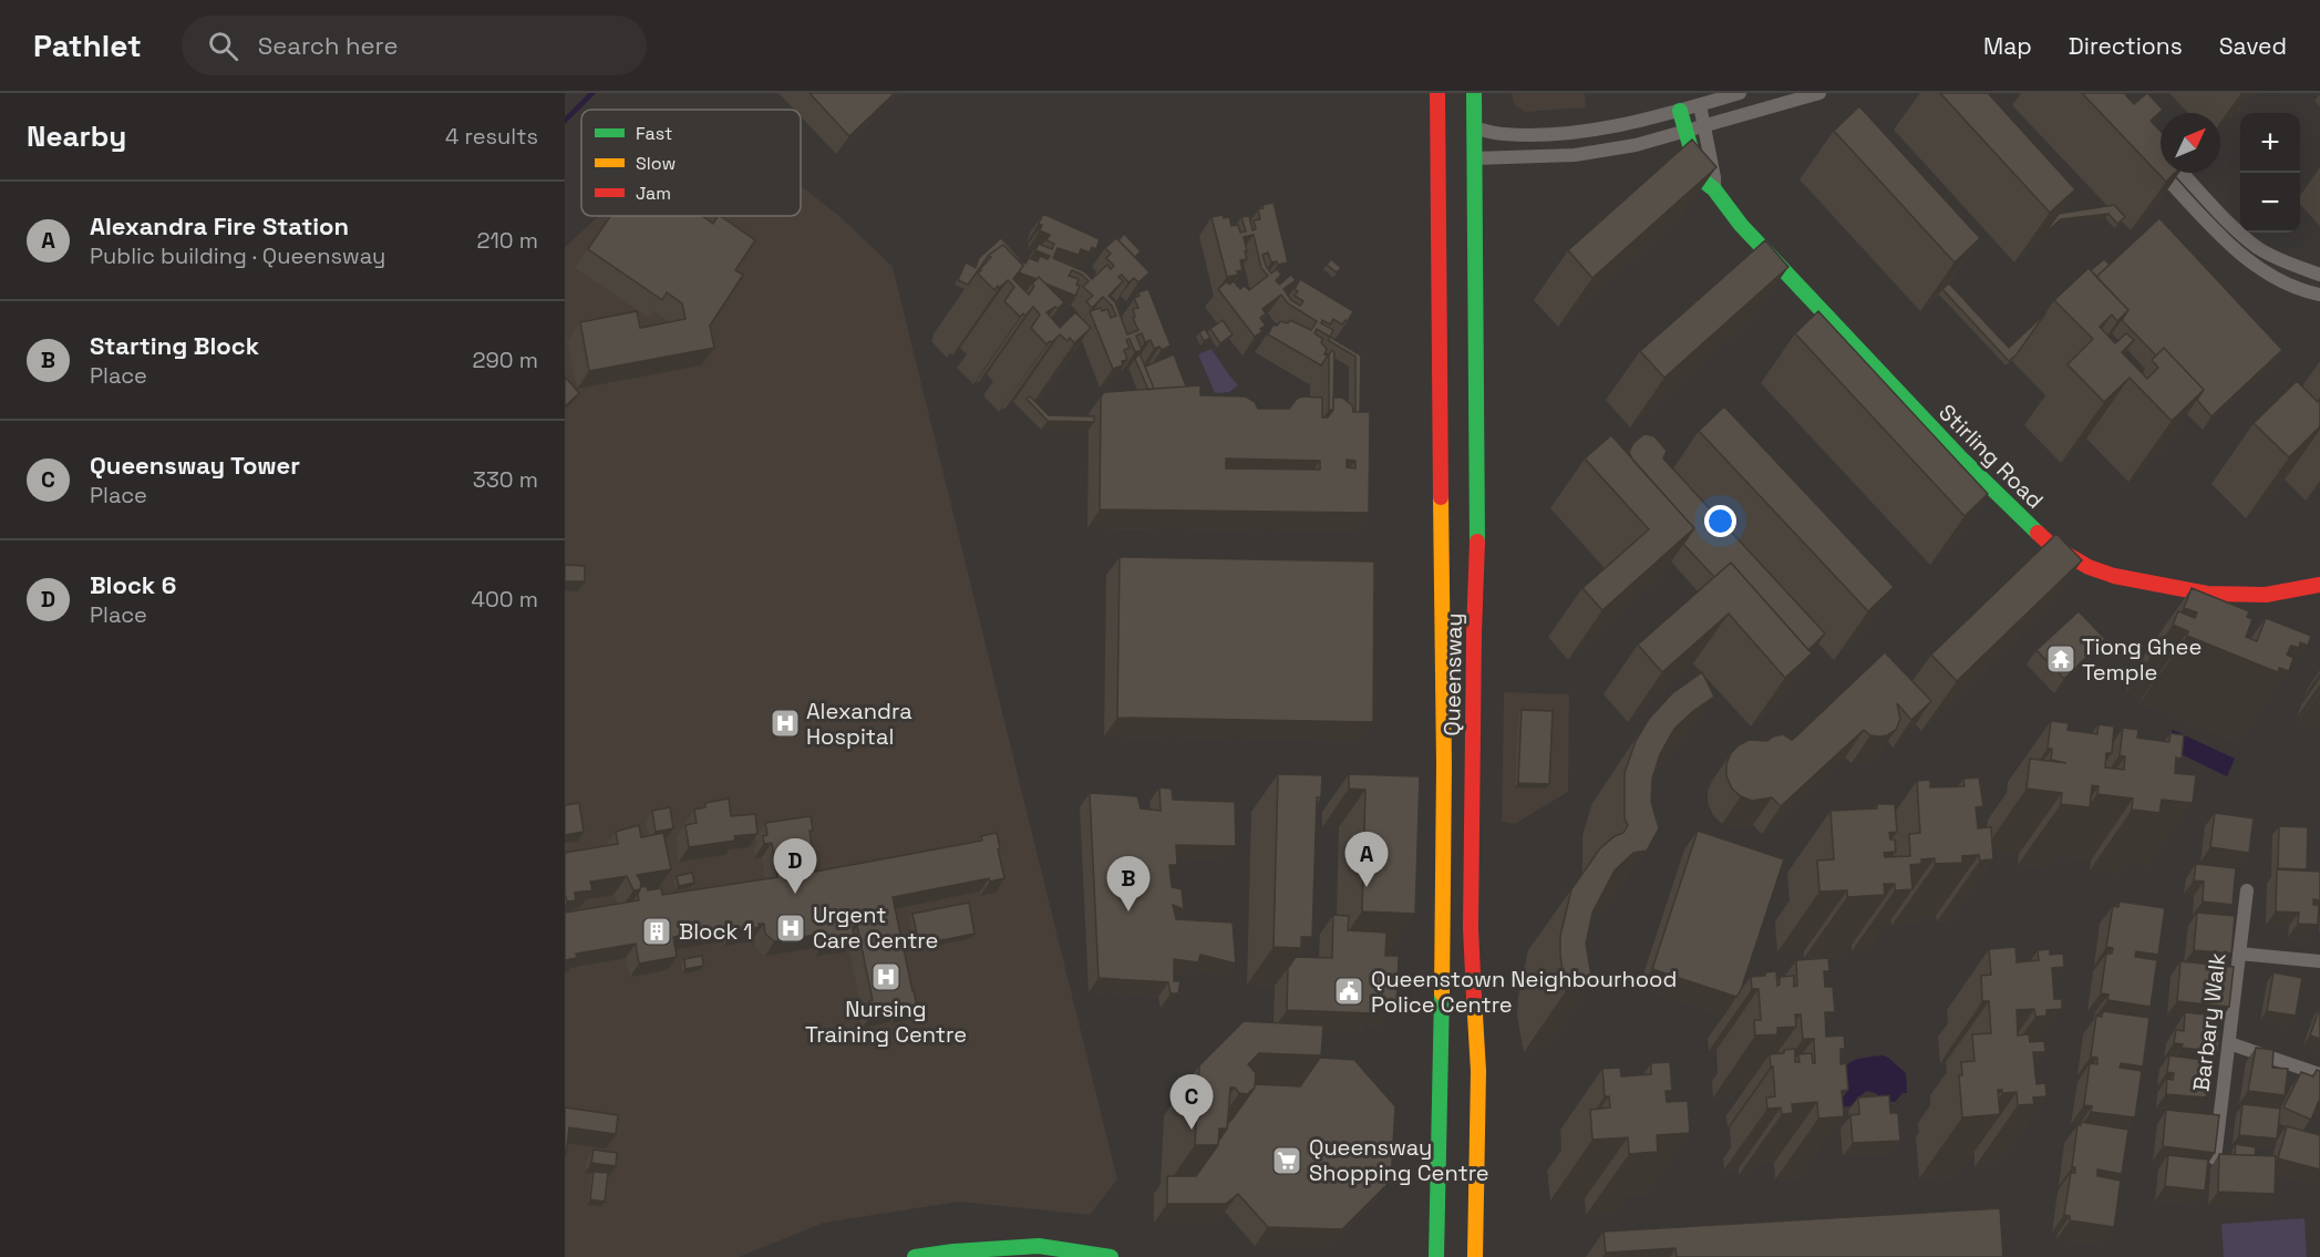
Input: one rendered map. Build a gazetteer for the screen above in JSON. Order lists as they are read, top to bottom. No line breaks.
{"streets":{"main road":["Stirling Road","Queensway"],"street":["Barbary Walk"]},"places":{"temple":["Tiong Ghee Temple"],"hospital":["Alexandra Hospital","Urgent Care Centre","Nursing Training Centre"],"building":["Block 1"],"public building":["Queenstown Neighbourhood Police Centre"],"supermarket":["Queensway Shopping Centre"]},"legend":["Fast","Slow","Jam"],"north":"top right","page":{"header":"Pathlet","search":"Search here","nav":["Map","Directions","Saved"],"heading":["Nearby","4 results"],"map_buttons":["+","−"],"list":[{"mark":"A","name":"Alexandra Fire Station","note":"Public building · Queensway","value":"210 m"},{"mark":"B","name":"Starting Block","note":"Place","value":"290 m"},{"mark":"C","name":"Queensway Tower","note":"Place","value":"330 m"},{"mark":"D","name":"Block 6","note":"Place","value":"400 m"}],"pins":["A","D","B","C"]}}
